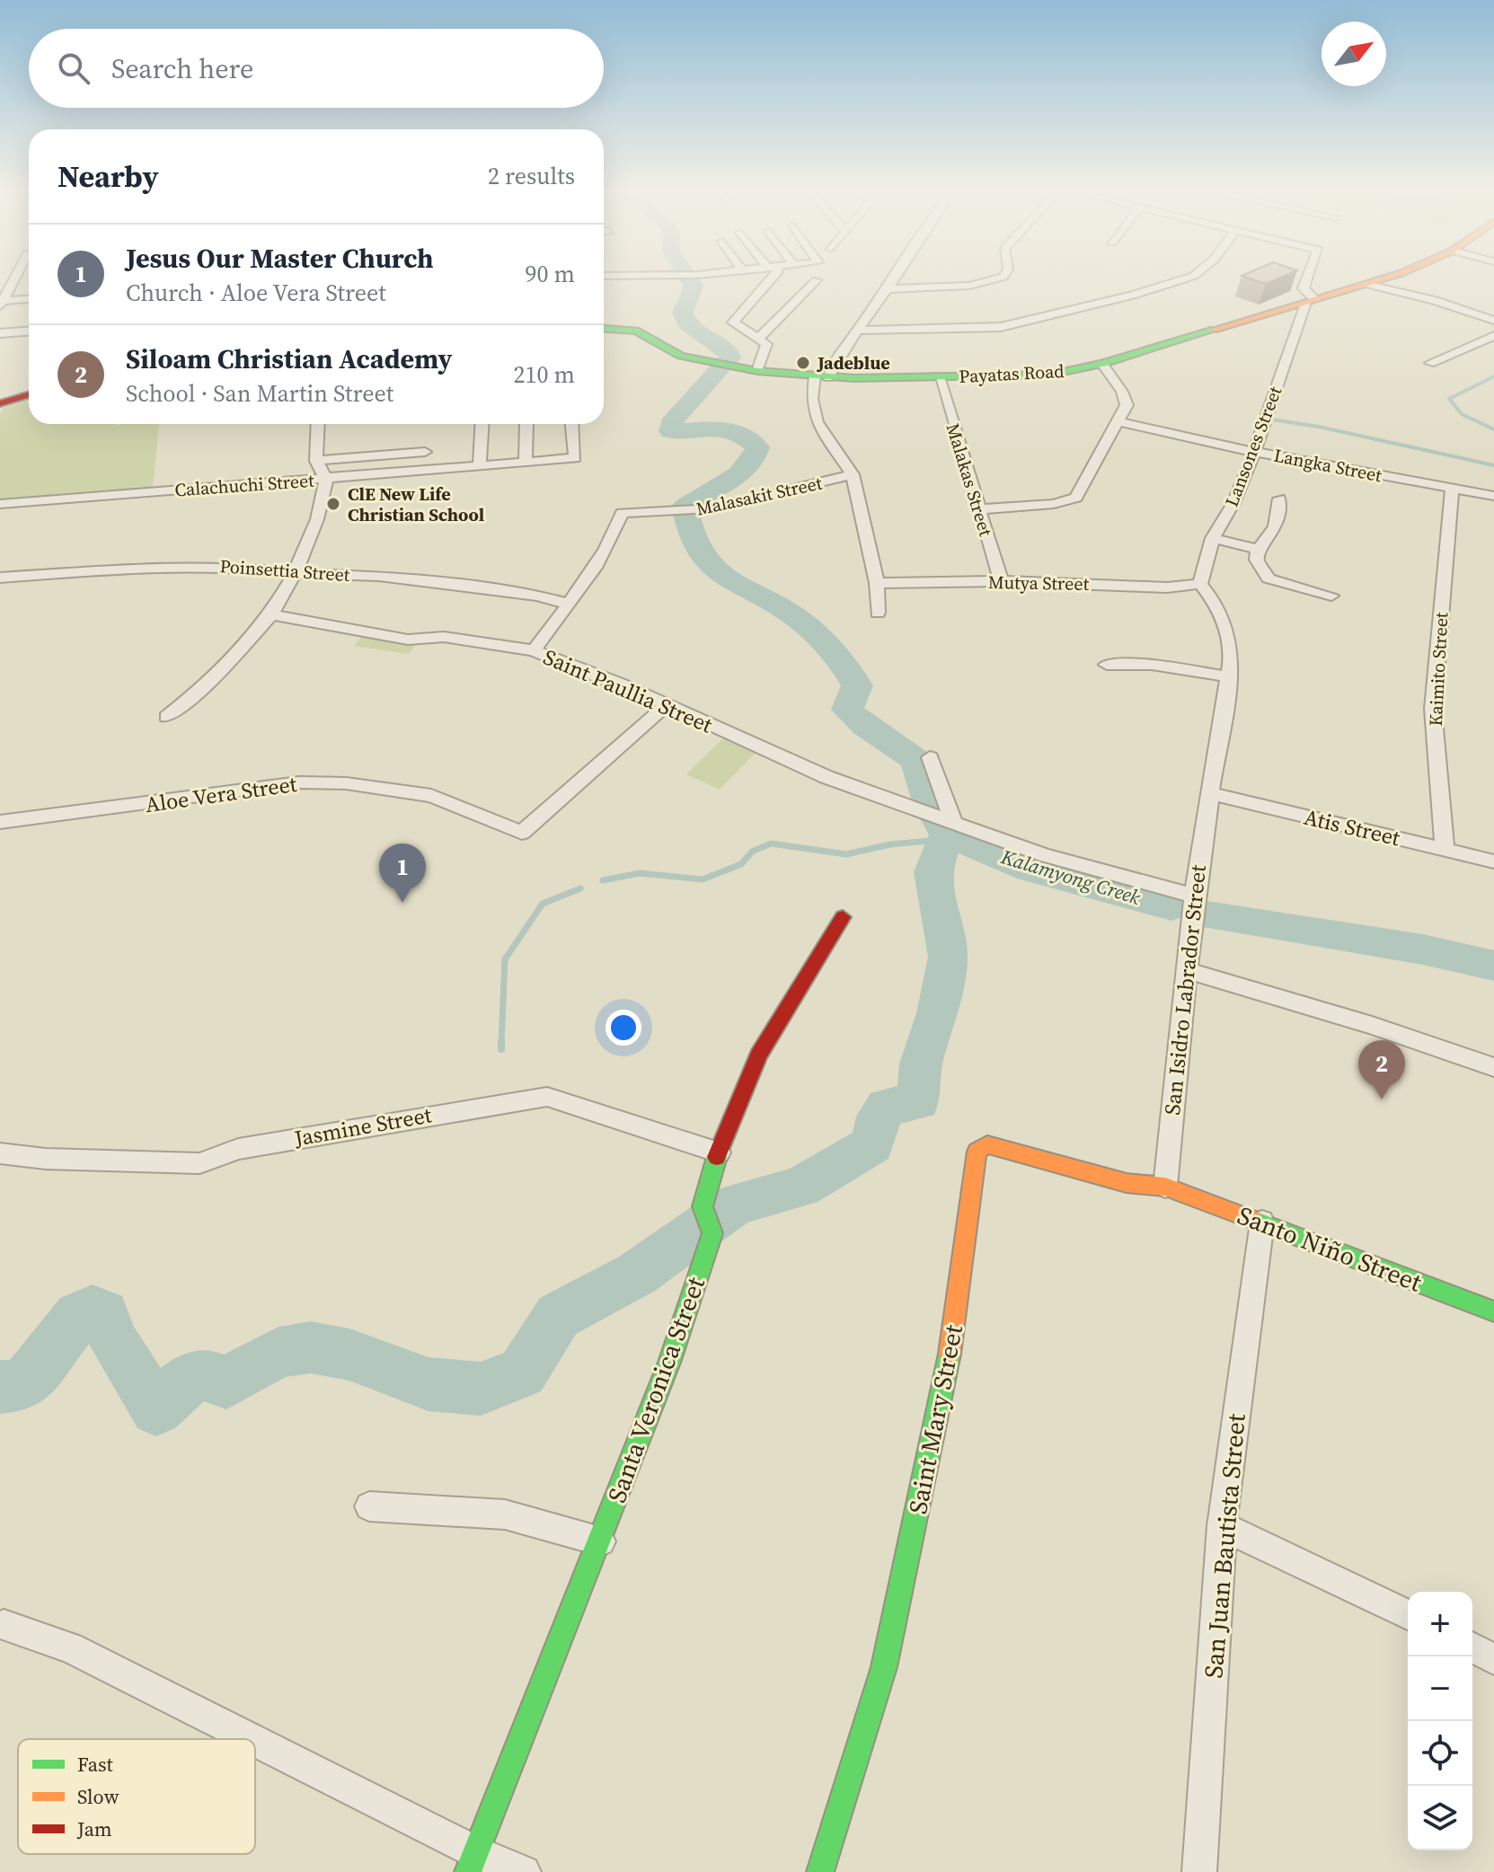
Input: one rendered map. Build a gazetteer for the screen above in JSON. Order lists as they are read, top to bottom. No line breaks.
{"streets":{"main road":["Payatas Road","Santo Niño Street","Santa Veronica Street","Saint Mary Street"],"street":["Lansones Street","Langka Street","Malakas Street","Calachuchi Street","Malasakit Street","Poinsettia Street","Mutya Street","Kaimito Street","Saint Paullia Street","Aloe Vera Street","Atis Street","San Isidro Labrador Street","Jasmine Street","San Juan Bautista Street"]},"crossings":[["Payatas Road","Lansones Street"],["Payatas Road","Malakas Street"],["Lansones Street","Langka Street"],["Lansones Street","Mutya Street"],["Langka Street","Kaimito Street"],["Malakas Street","Mutya Street"],["Malasakit Street","Poinsettia Street"],["Kaimito Street","Atis Street"],["Saint Paullia Street","Aloe Vera Street"],["Saint Paullia Street","San Isidro Labrador Street"],["Atis Street","San Isidro Labrador Street"],["San Isidro Labrador Street","Santo Niño Street"],["San Isidro Labrador Street","Saint Mary Street"],["Jasmine Street","Santa Veronica Street"],["Santo Niño Street","Saint Mary Street"],["Santo Niño Street","San Juan Bautista Street"]],"water":["Kalamyong Creek"],"places":["Jadeblue","ClE New Life Christian School"],"legend":["Fast","Slow","Jam"],"north":"top right","page":{"search":"Search here","heading":["Nearby","2 results"],"list":[{"mark":"1","name":"Jesus Our Master Church","note":"Church · Aloe Vera Street","value":"90 m"},{"mark":"2","name":"Siloam Christian Academy","note":"School · San Martin Street","value":"210 m"}],"pins":["1","2"],"map_buttons":["+","−"]}}
